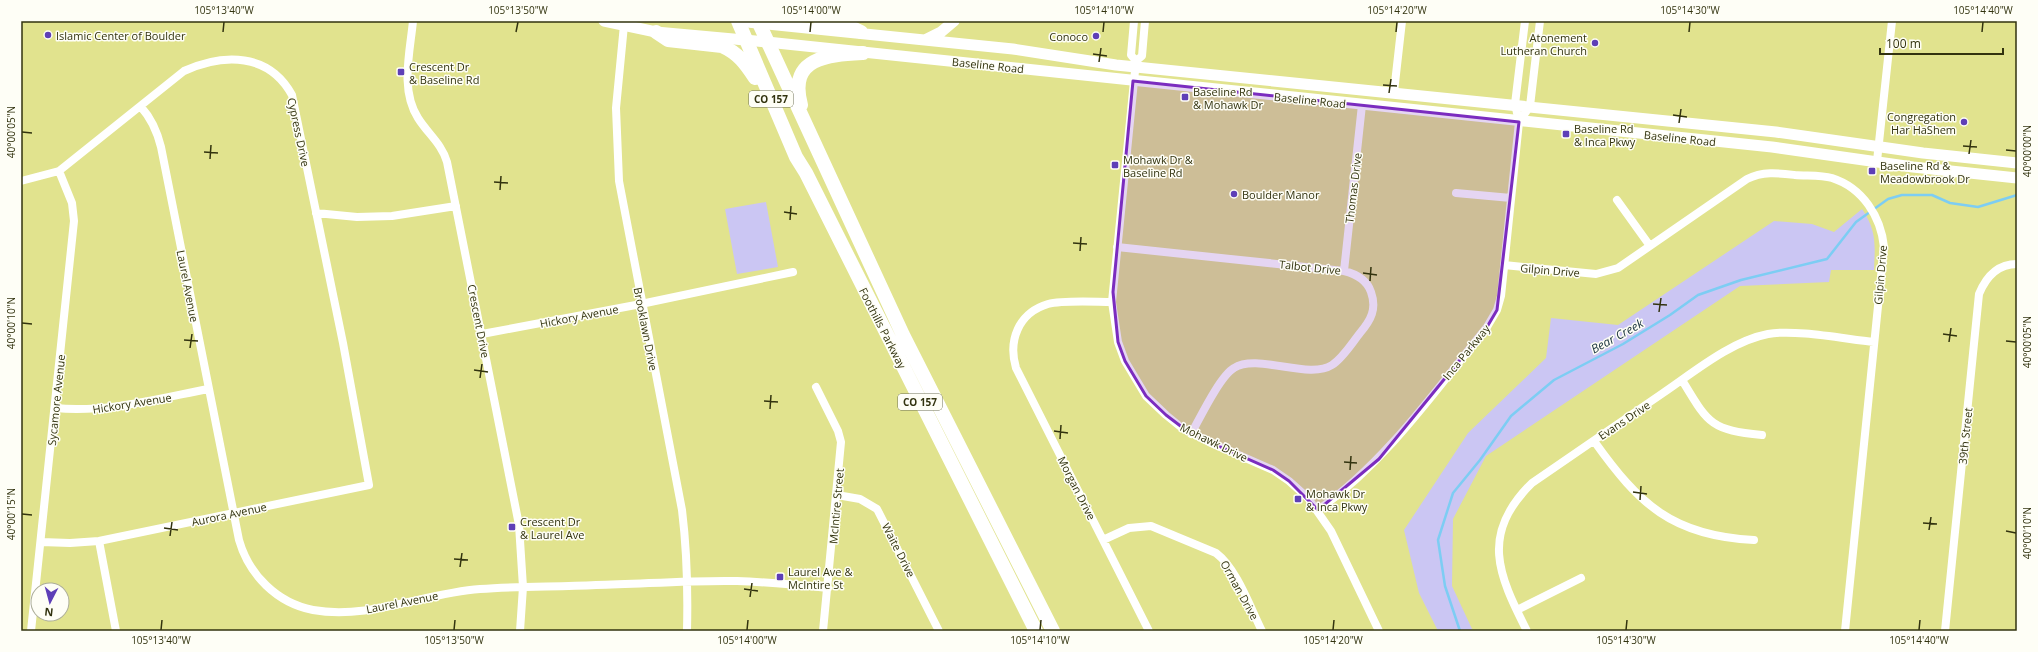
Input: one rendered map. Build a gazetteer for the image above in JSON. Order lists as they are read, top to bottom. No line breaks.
{"streets":{"highway":["CO 157","Foothills Parkway"],"main road":["Baseline Road"],"street":["Cypress Drive","Thomas Drive","Talbot Drive","Gilpin Drive","Laurel Avenue","Hickory Avenue","Crescent Drive","Brooklawn Drive","Inca Parkway","Sycamore Avenue","Evans Drive","39th Street","Mohawk Drive","Morgan Drive","McIntire Street","Aurora Avenue","Waite Drive","Orman Drive"]},"crossings":[["Baseline Road","Thomas Drive"],["Baseline Road","Foothills Parkway"],["Baseline Road","Brooklawn Drive"],["Baseline Road","Inca Parkway"],["Baseline Road","Mohawk Drive"],["Cypress Drive","Laurel Avenue"],["Cypress Drive","Sycamore Avenue"],["Cypress Drive","Aurora Avenue"],["Thomas Drive","Talbot Drive"],["Talbot Drive","Mohawk Drive"],["Gilpin Drive","Inca Parkway"],["Gilpin Drive","Evans Drive"],["Laurel Avenue","Hickory Avenue"],["Laurel Avenue","Crescent Drive"],["Laurel Avenue","Brooklawn Drive"],["Laurel Avenue","McIntire Street"],["Laurel Avenue","Aurora Avenue"],["Hickory Avenue","Crescent Drive"],["Hickory Avenue","Brooklawn Drive"],["Hickory Avenue","Sycamore Avenue"],["Inca Parkway","Mohawk Drive"],["Sycamore Avenue","Aurora Avenue"],["Mohawk Drive","Morgan Drive"],["Morgan Drive","Orman Drive"],["McIntire Street","Waite Drive"]],"water":["Bear Creek"],"places":{"other":["Islamic Center of Boulder","Conoco","Atonement Lutheran Church","Congregation Har HaShem","Boulder Manor"],"transit":["Crescent Dr & Baseline Rd","Baseline Rd & Mohawk Dr","Baseline Rd & Inca Pkwy","Mohawk Dr & Baseline Rd","Baseline Rd & Meadowbrook Dr","Mohawk Dr & Inca Pkwy","Crescent Dr & Laurel Ave","Laurel Ave & McIntire St"]},"scale_bar":"100 m","north":"bottom","coordinates":["105°13'40\"W","105°13'50\"W","105°14'00\"W","105°14'10\"W","105°14'20\"W","105°14'30\"W","105°14'40\"W","40°00'05\"N","40°00'00\"N","40°00'10\"N","40°00'15\"N"]}
